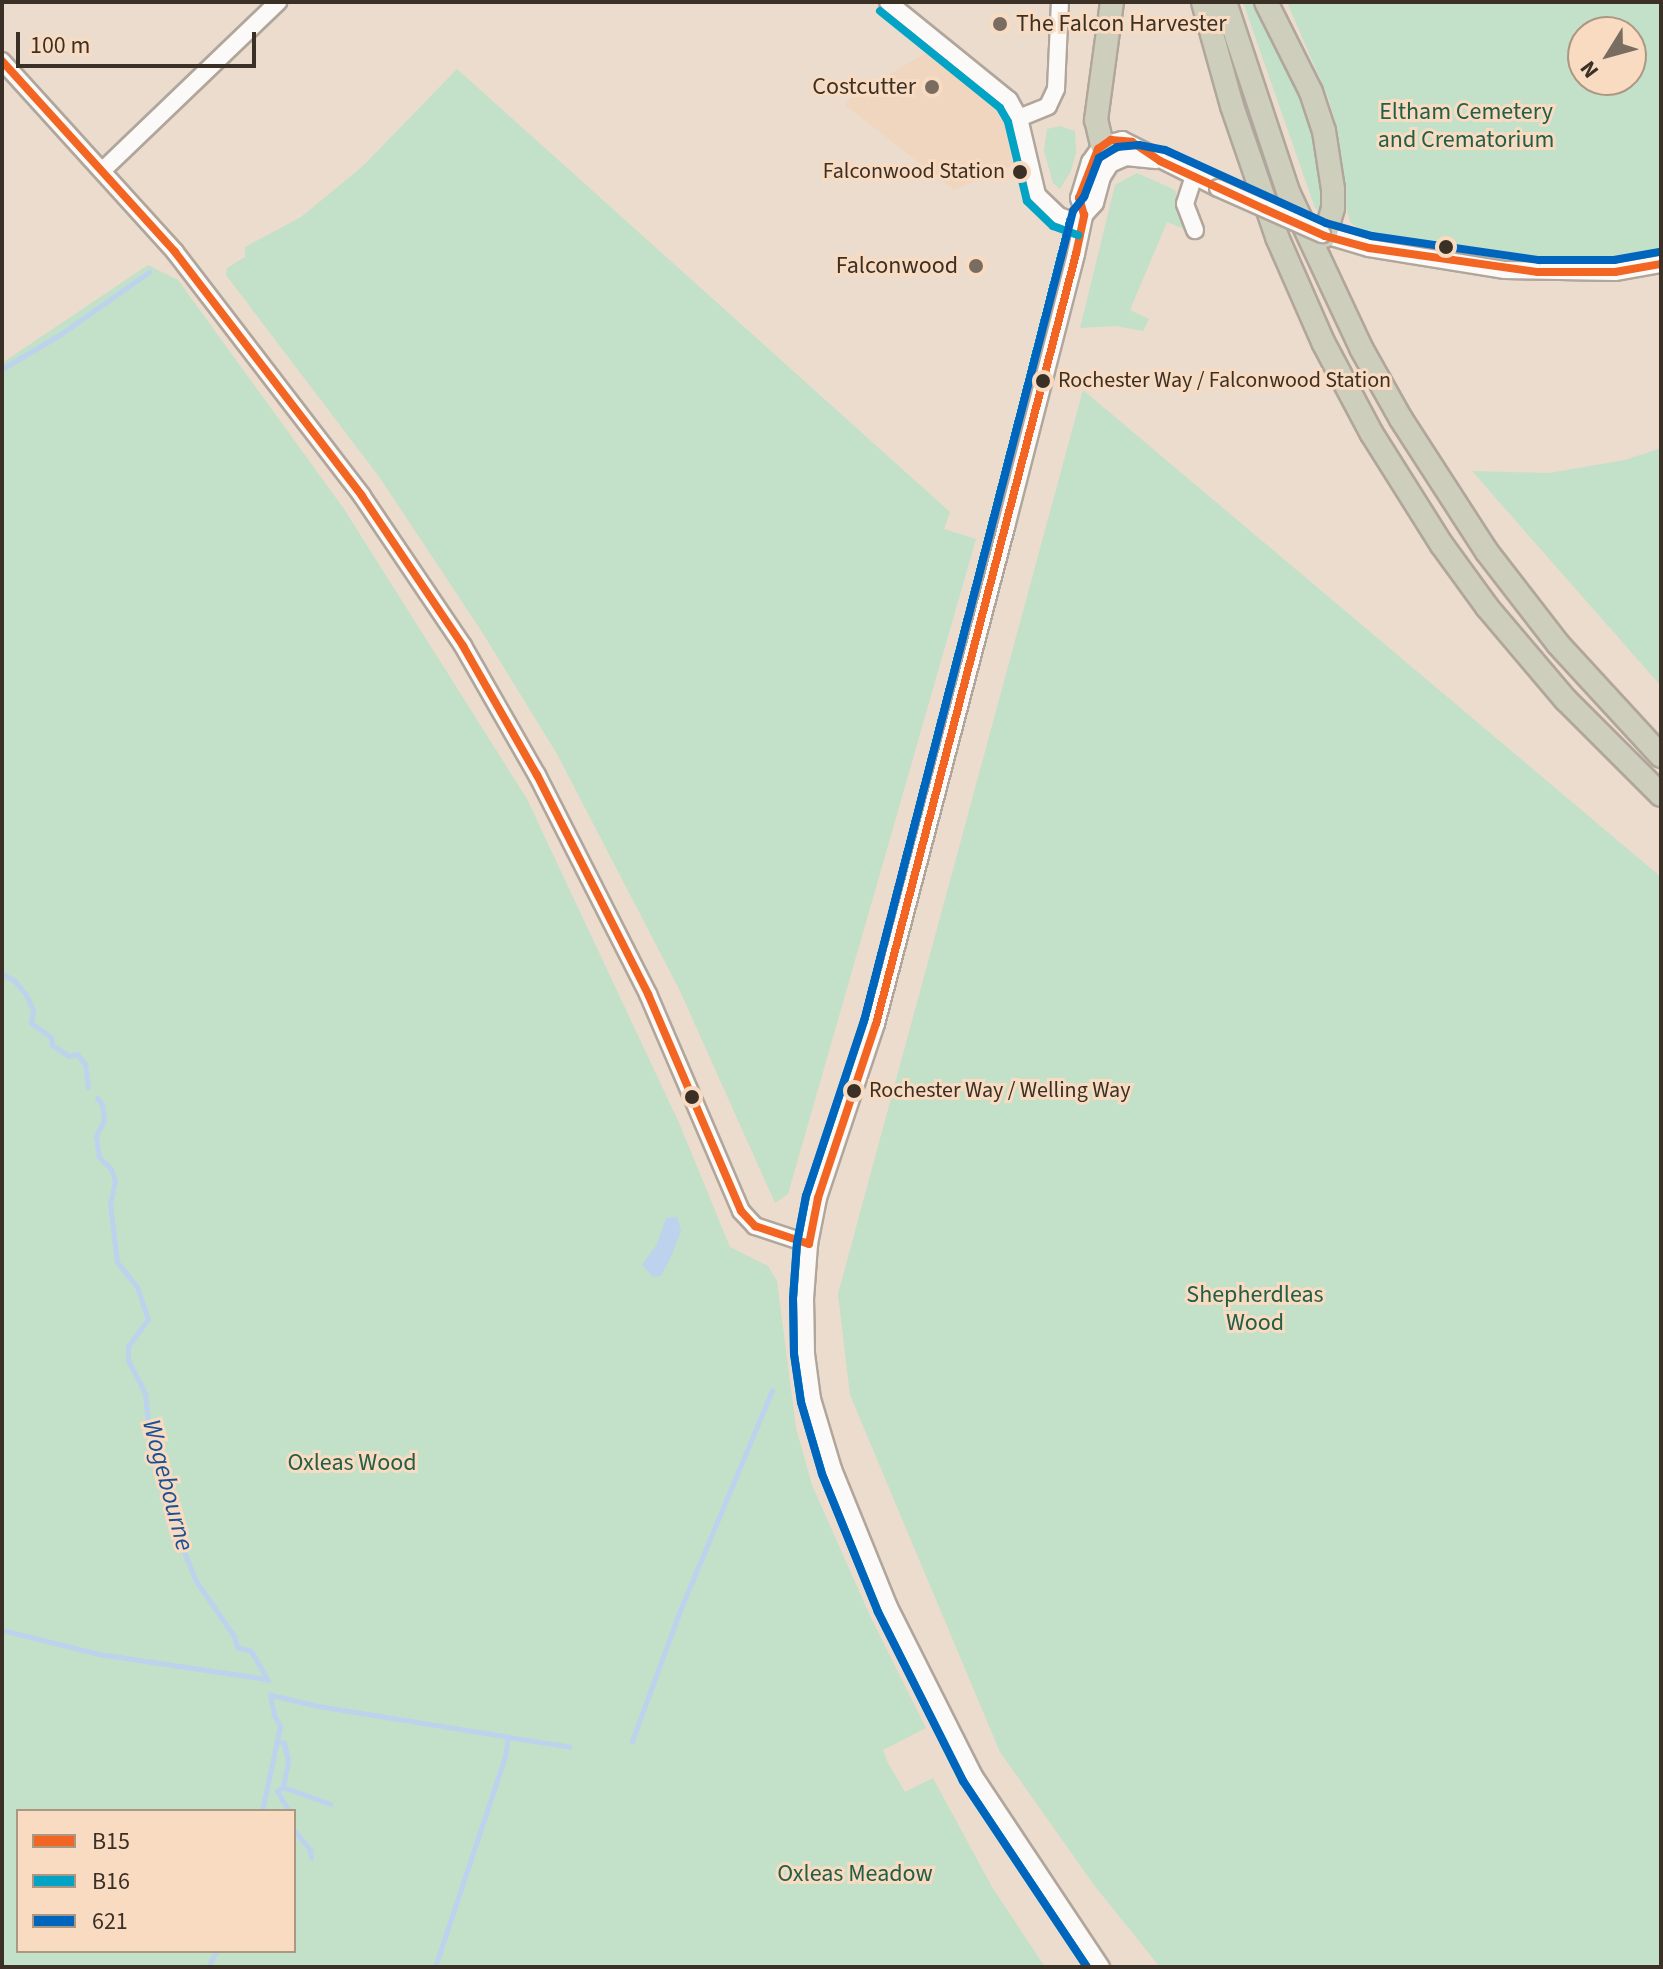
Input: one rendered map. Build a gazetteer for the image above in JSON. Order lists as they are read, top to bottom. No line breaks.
{"water":["Wogebourne"],"parks":["Eltham Cemetery and Crematorium","Shepherdleas Wood","Oxleas Wood","Oxleas Meadow"],"places":["The Falcon Harvester","Costcutter","Falconwood Station","Falconwood","Rochester Way / Falconwood Station","Rochester Way / Welling Way"],"lines":["transit line B16","transit line B15","transit line 621"],"legend":["B15","B16","621"],"scale_bar":"100 m","north":"bottom left"}
